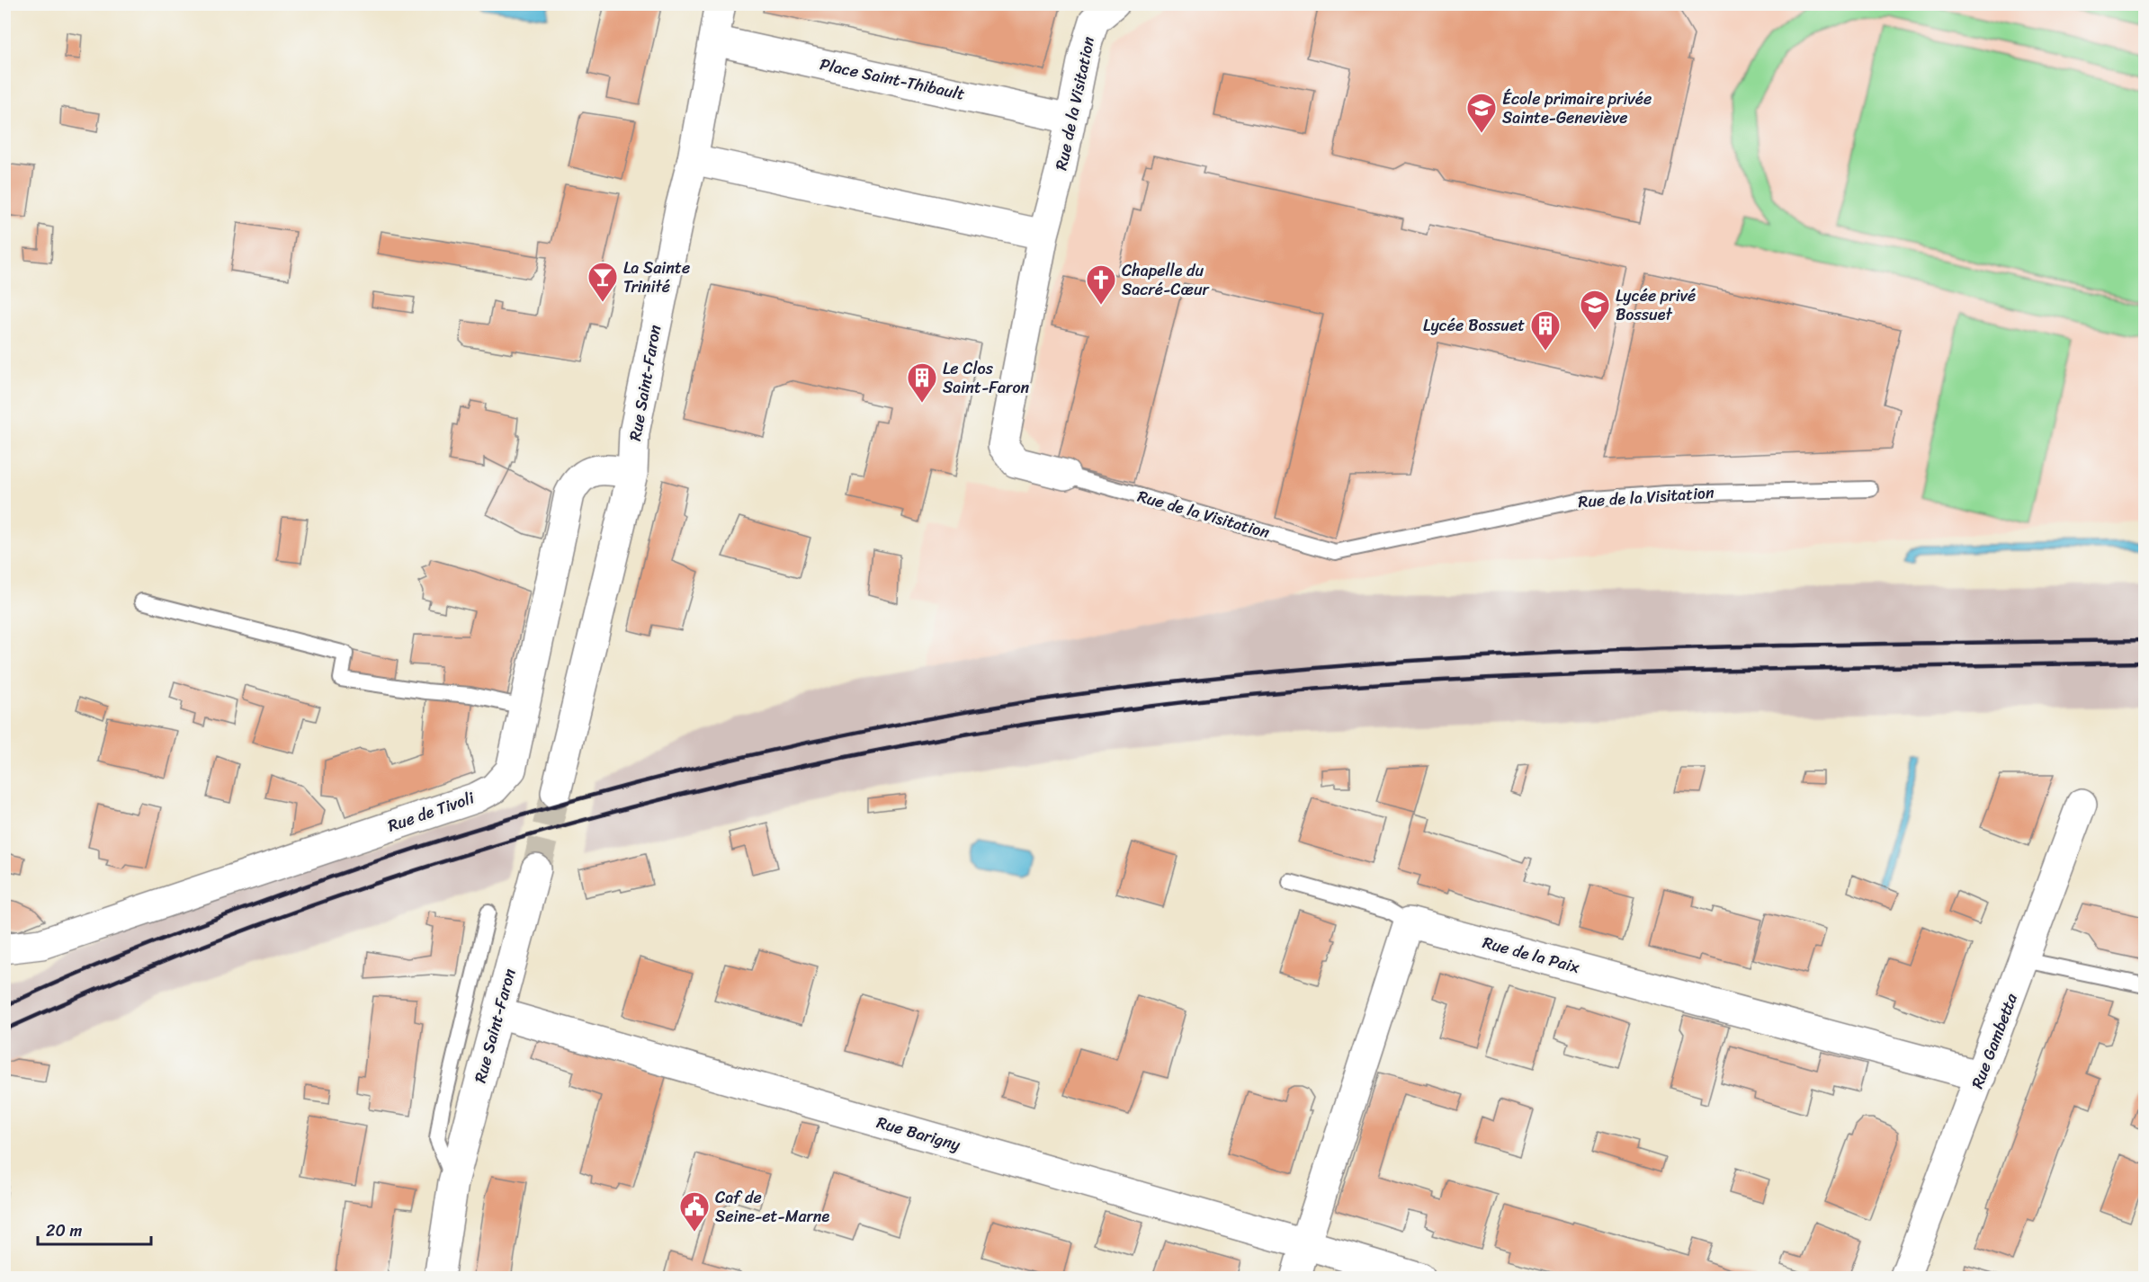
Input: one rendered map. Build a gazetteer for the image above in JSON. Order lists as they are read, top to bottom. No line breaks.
{"streets":{"street":["Place Saint-Thibault","Rue de la Visitation","Rue Saint-Faron","Rue de Tivoli","Rue de la Paix","Rue Gambetta","Rue Barigny"]},"crossings":[["Place Saint-Thibault","Rue de la Visitation"],["Place Saint-Thibault","Rue Saint-Faron"],["Rue Saint-Faron","Rue de Tivoli"],["Rue Saint-Faron","Rue Barigny"],["Rue de la Paix","Rue Gambetta"]],"places":{"school or university":["École primaire privée Sainte-Geneviève","Lycée privé Bossuet"],"bar":["La Sainte Trinité"],"church":["Chapelle du Sacré-Cœur"],"building":["Lycée Bossuet","Le Clos Saint-Faron"],"public building":["Caf de Seine-et-Marne"]},"scale_bar":"20 m"}
